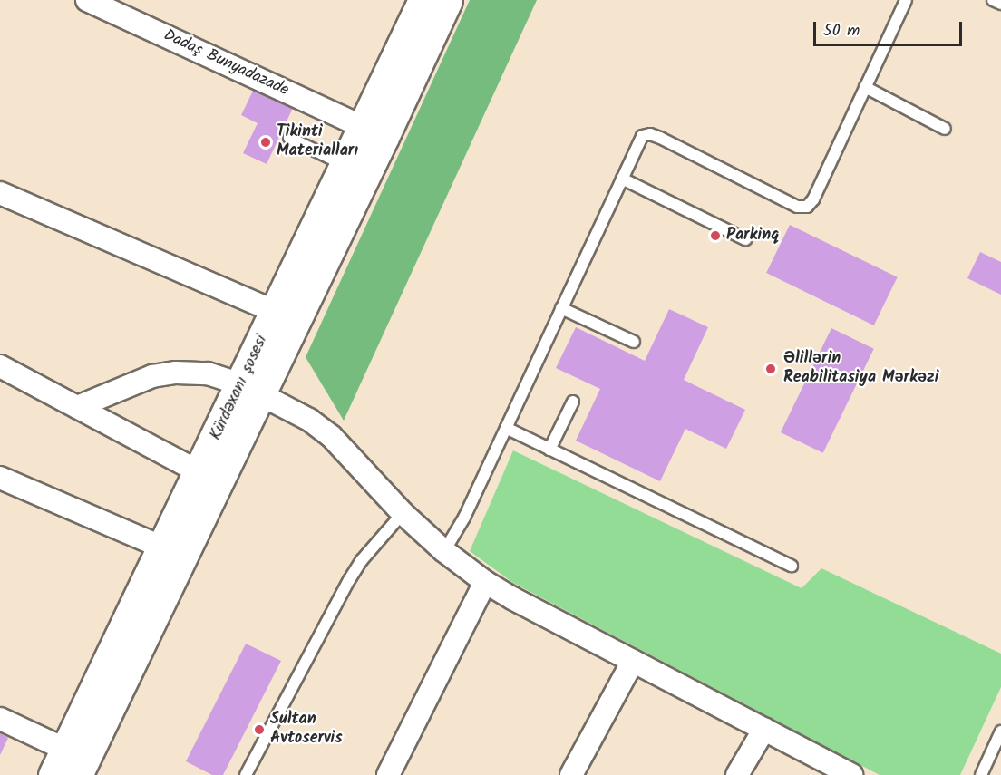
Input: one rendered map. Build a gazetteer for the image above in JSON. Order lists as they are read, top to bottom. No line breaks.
{"streets":{"main road":["Kürdəxanı şosesi"],"street":["Dadaş Bunyadazade"]},"crossings":[["Dadaş Bunyadazade","Kürdəxanı şosesi"]],"places":["Tikinti Materialları","Parkinq","Əlillərin Reabilitasiya Mərkəzi","Sultan Avtoservis"],"scale_bar":"50 m"}
